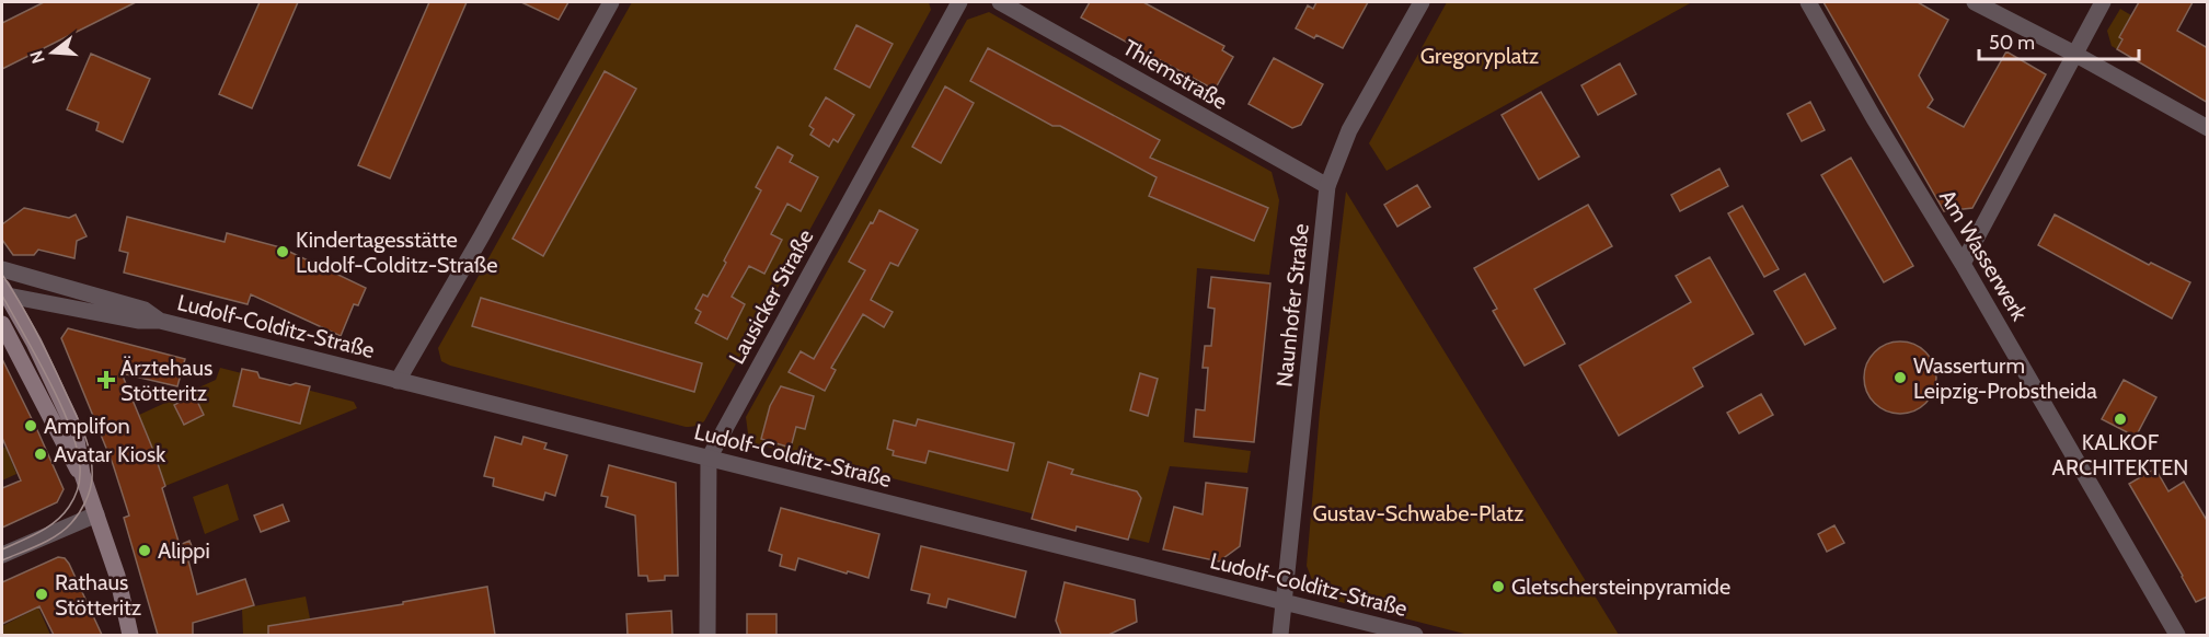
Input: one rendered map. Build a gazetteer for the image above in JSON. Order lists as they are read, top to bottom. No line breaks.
{"streets":{"street":["Thiemstraße","Am Wasserwerk","Lausicker Straße","Naunhofer Straße","Ludolf-Colditz-Straße"]},"crossings":[["Thiemstraße","Naunhofer Straße"],["Lausicker Straße","Ludolf-Colditz-Straße"],["Naunhofer Straße","Ludolf-Colditz-Straße"]],"parks":["Gregoryplatz","Gustav-Schwabe-Platz"],"places":{"other":["Kindertagesstätte Ludolf-Colditz-Straße","Wasserturm Leipzig-Probstheida","KALKOF ARCHITEKTEN","Amplifon","Avatar Kiosk","Alippi","Gletschersteinpyramide","Rathaus Stötteritz"],"health":["Ärztehaus Stötteritz"]},"scale_bar":"50 m","north":"left"}
